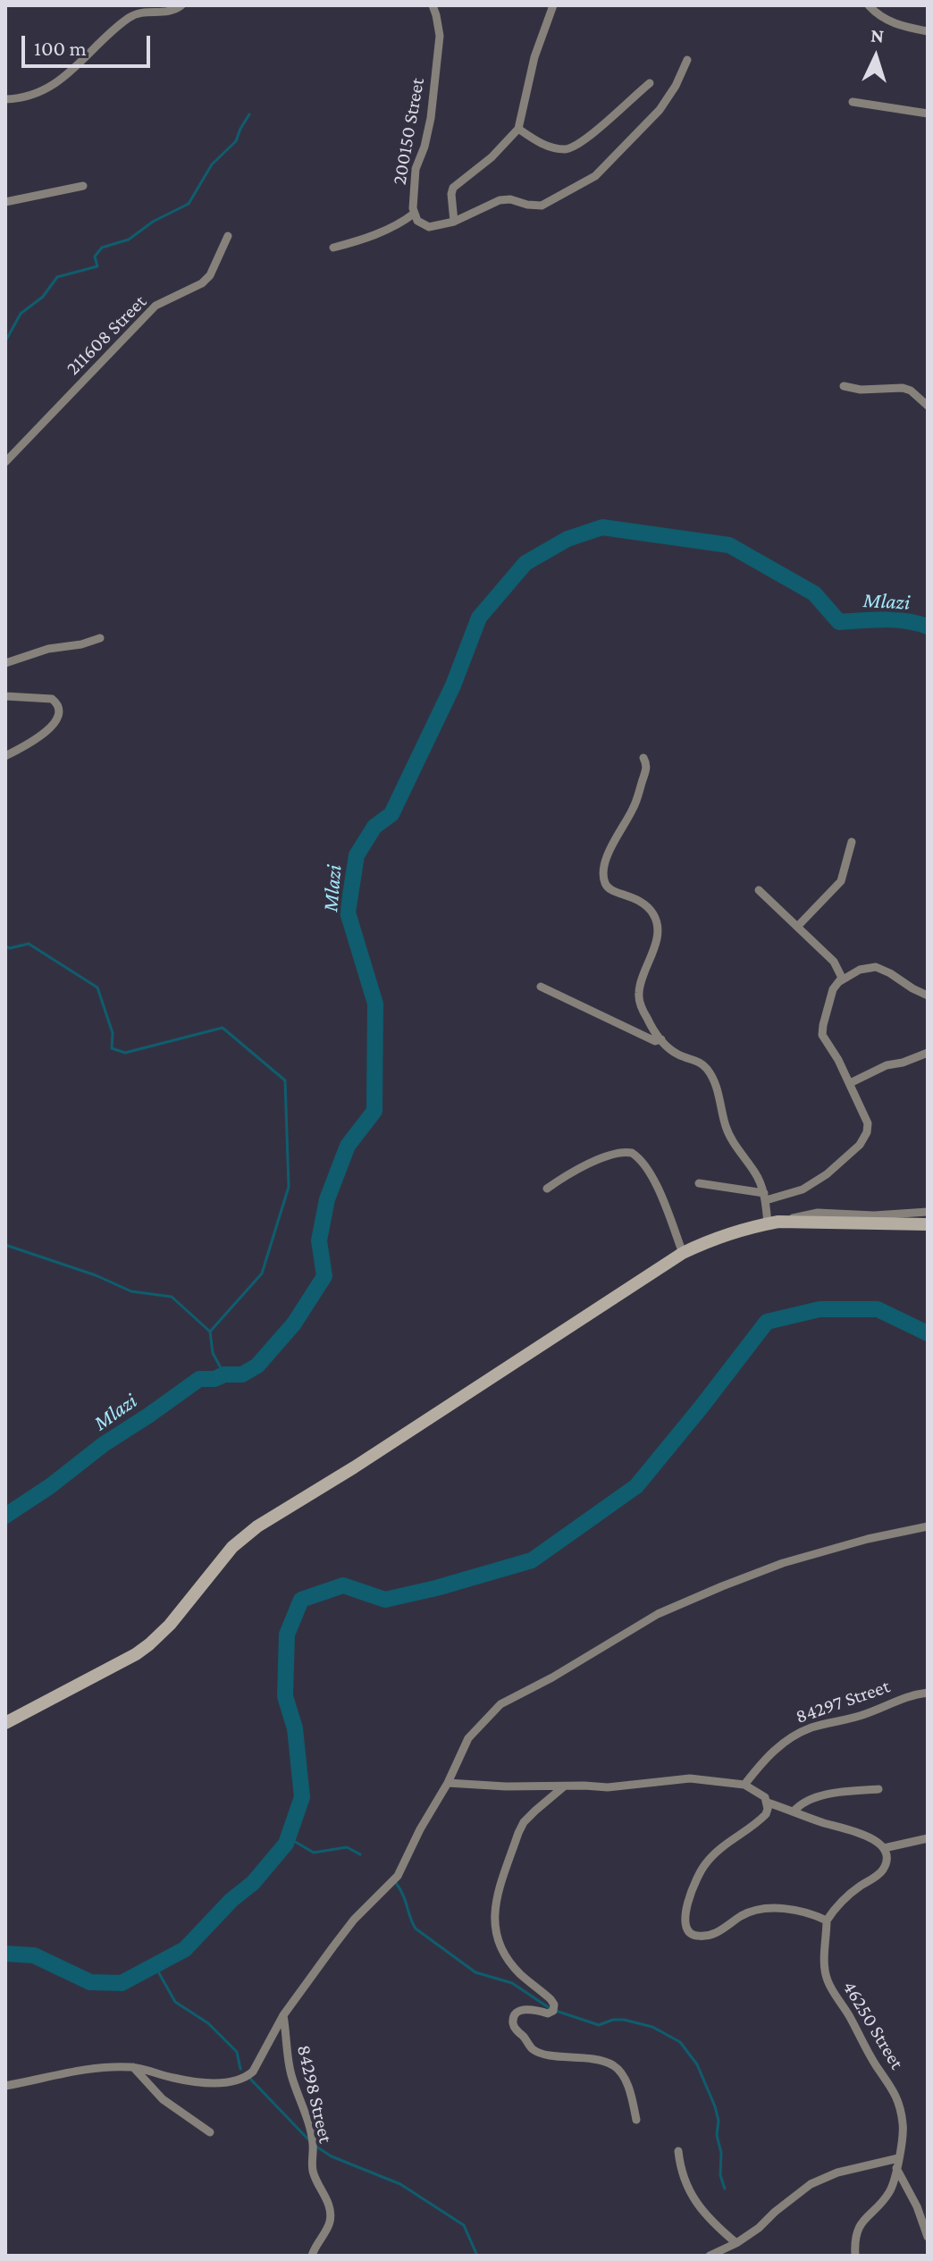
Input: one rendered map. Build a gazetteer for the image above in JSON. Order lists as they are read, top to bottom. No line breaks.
{"streets":{"street":["200150 Street","211608 Street","84297 Street","46250 Street","84298 Street"]},"water":["Mlazi"],"scale_bar":"100 m","north":"top"}
